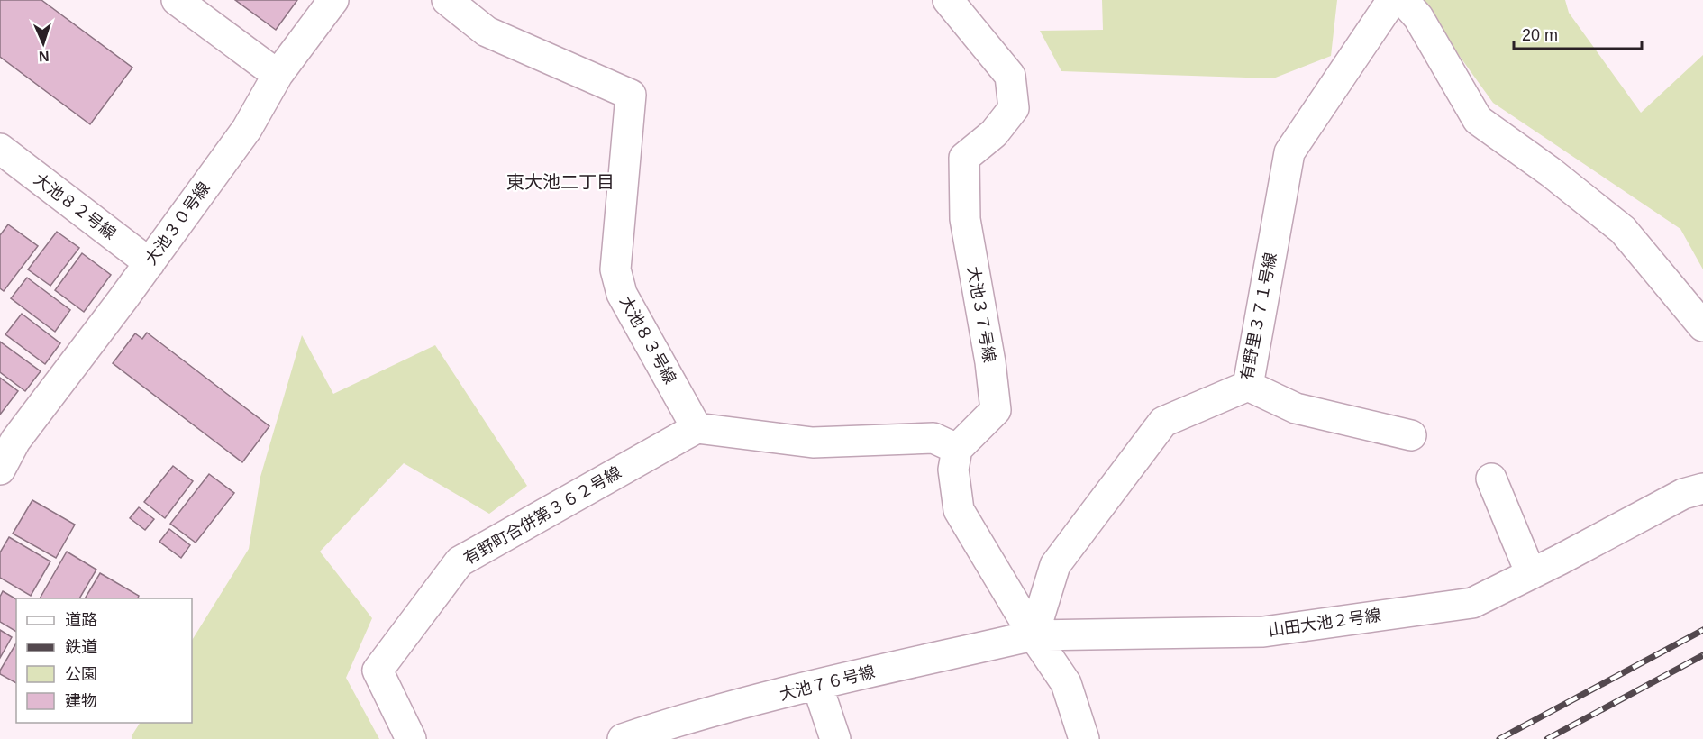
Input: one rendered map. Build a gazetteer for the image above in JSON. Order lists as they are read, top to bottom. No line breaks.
{"streets":{"street":["大池８２号線","大池３０号線","大池３７号線","有野里３７１号線","大池８３号線","有野町合併第３６２号線","山田大池２号線","大池７６号線"]},"crossings":[["大池８２号線","大池３０号線"],["有野里３７１号線","山田大池２号線"],["有野里３７１号線","大池７６号線"],["大池８３号線","有野町合併第３６２号線"],["山田大池２号線","大池７６号線"]],"districts":["東大池二丁目"],"legend":["道路","鉄道","公園","建物"],"scale_bar":"20 m","north":"bottom"}
